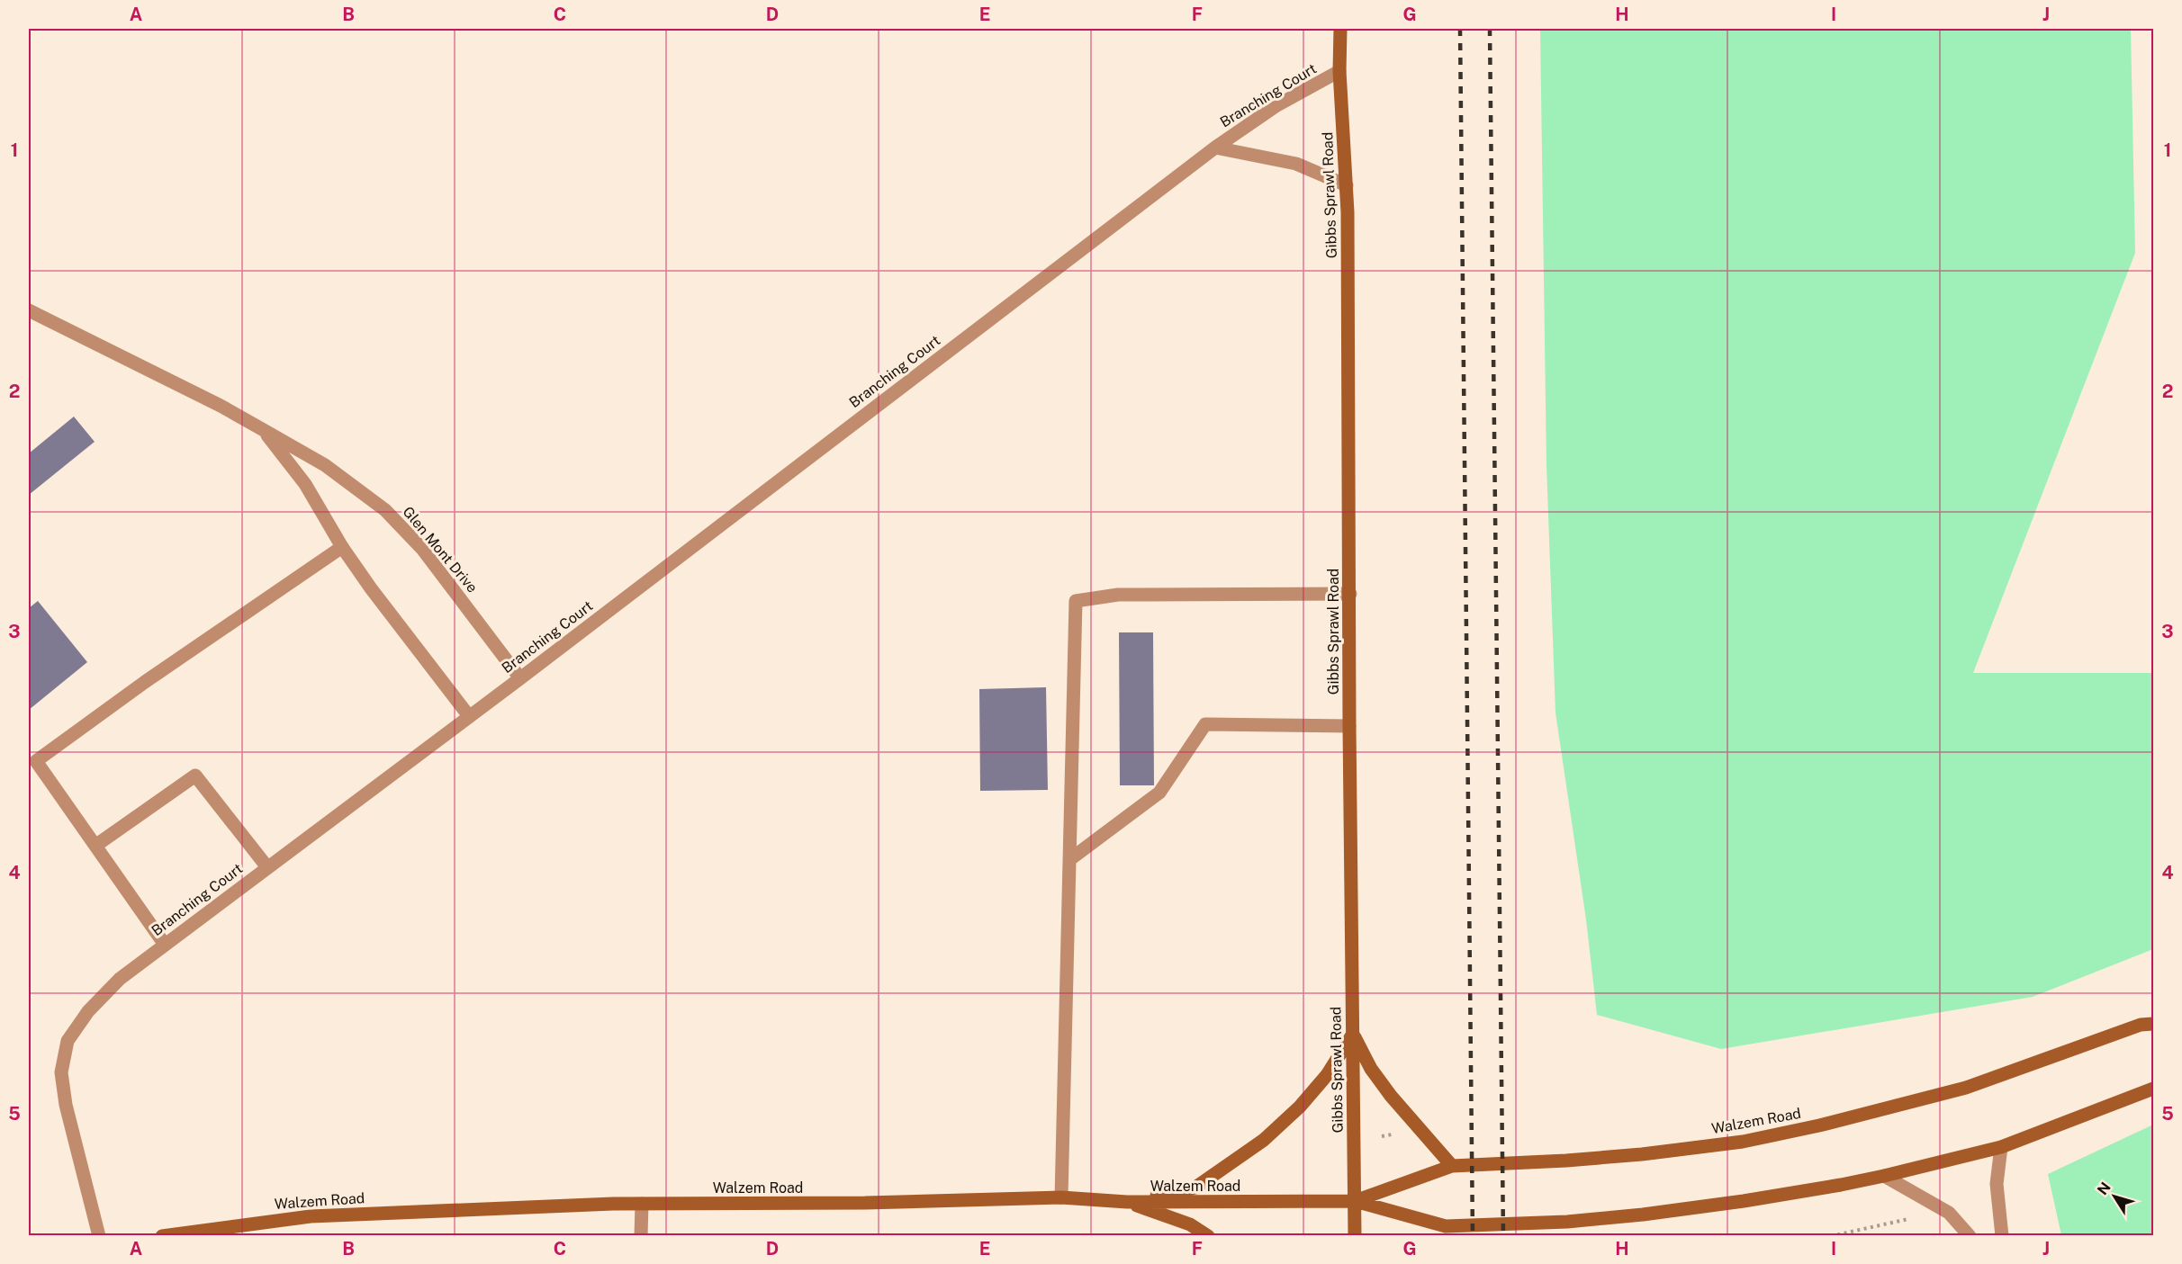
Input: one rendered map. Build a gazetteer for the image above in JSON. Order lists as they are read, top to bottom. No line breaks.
{"streets":{"main road":["Gibbs Sprawl Road","Walzem Road"],"street":["Branching Court","Glen Mont Drive"]},"crossings":[["Branching Court","Gibbs Sprawl Road"],["Branching Court","Glen Mont Drive"],["Gibbs Sprawl Road","Walzem Road"]],"north":"top left","grid":{"columns":["A","B","C","D","E","F","G","H","I","J"],"rows":["1","2","3","4","5"]}}
